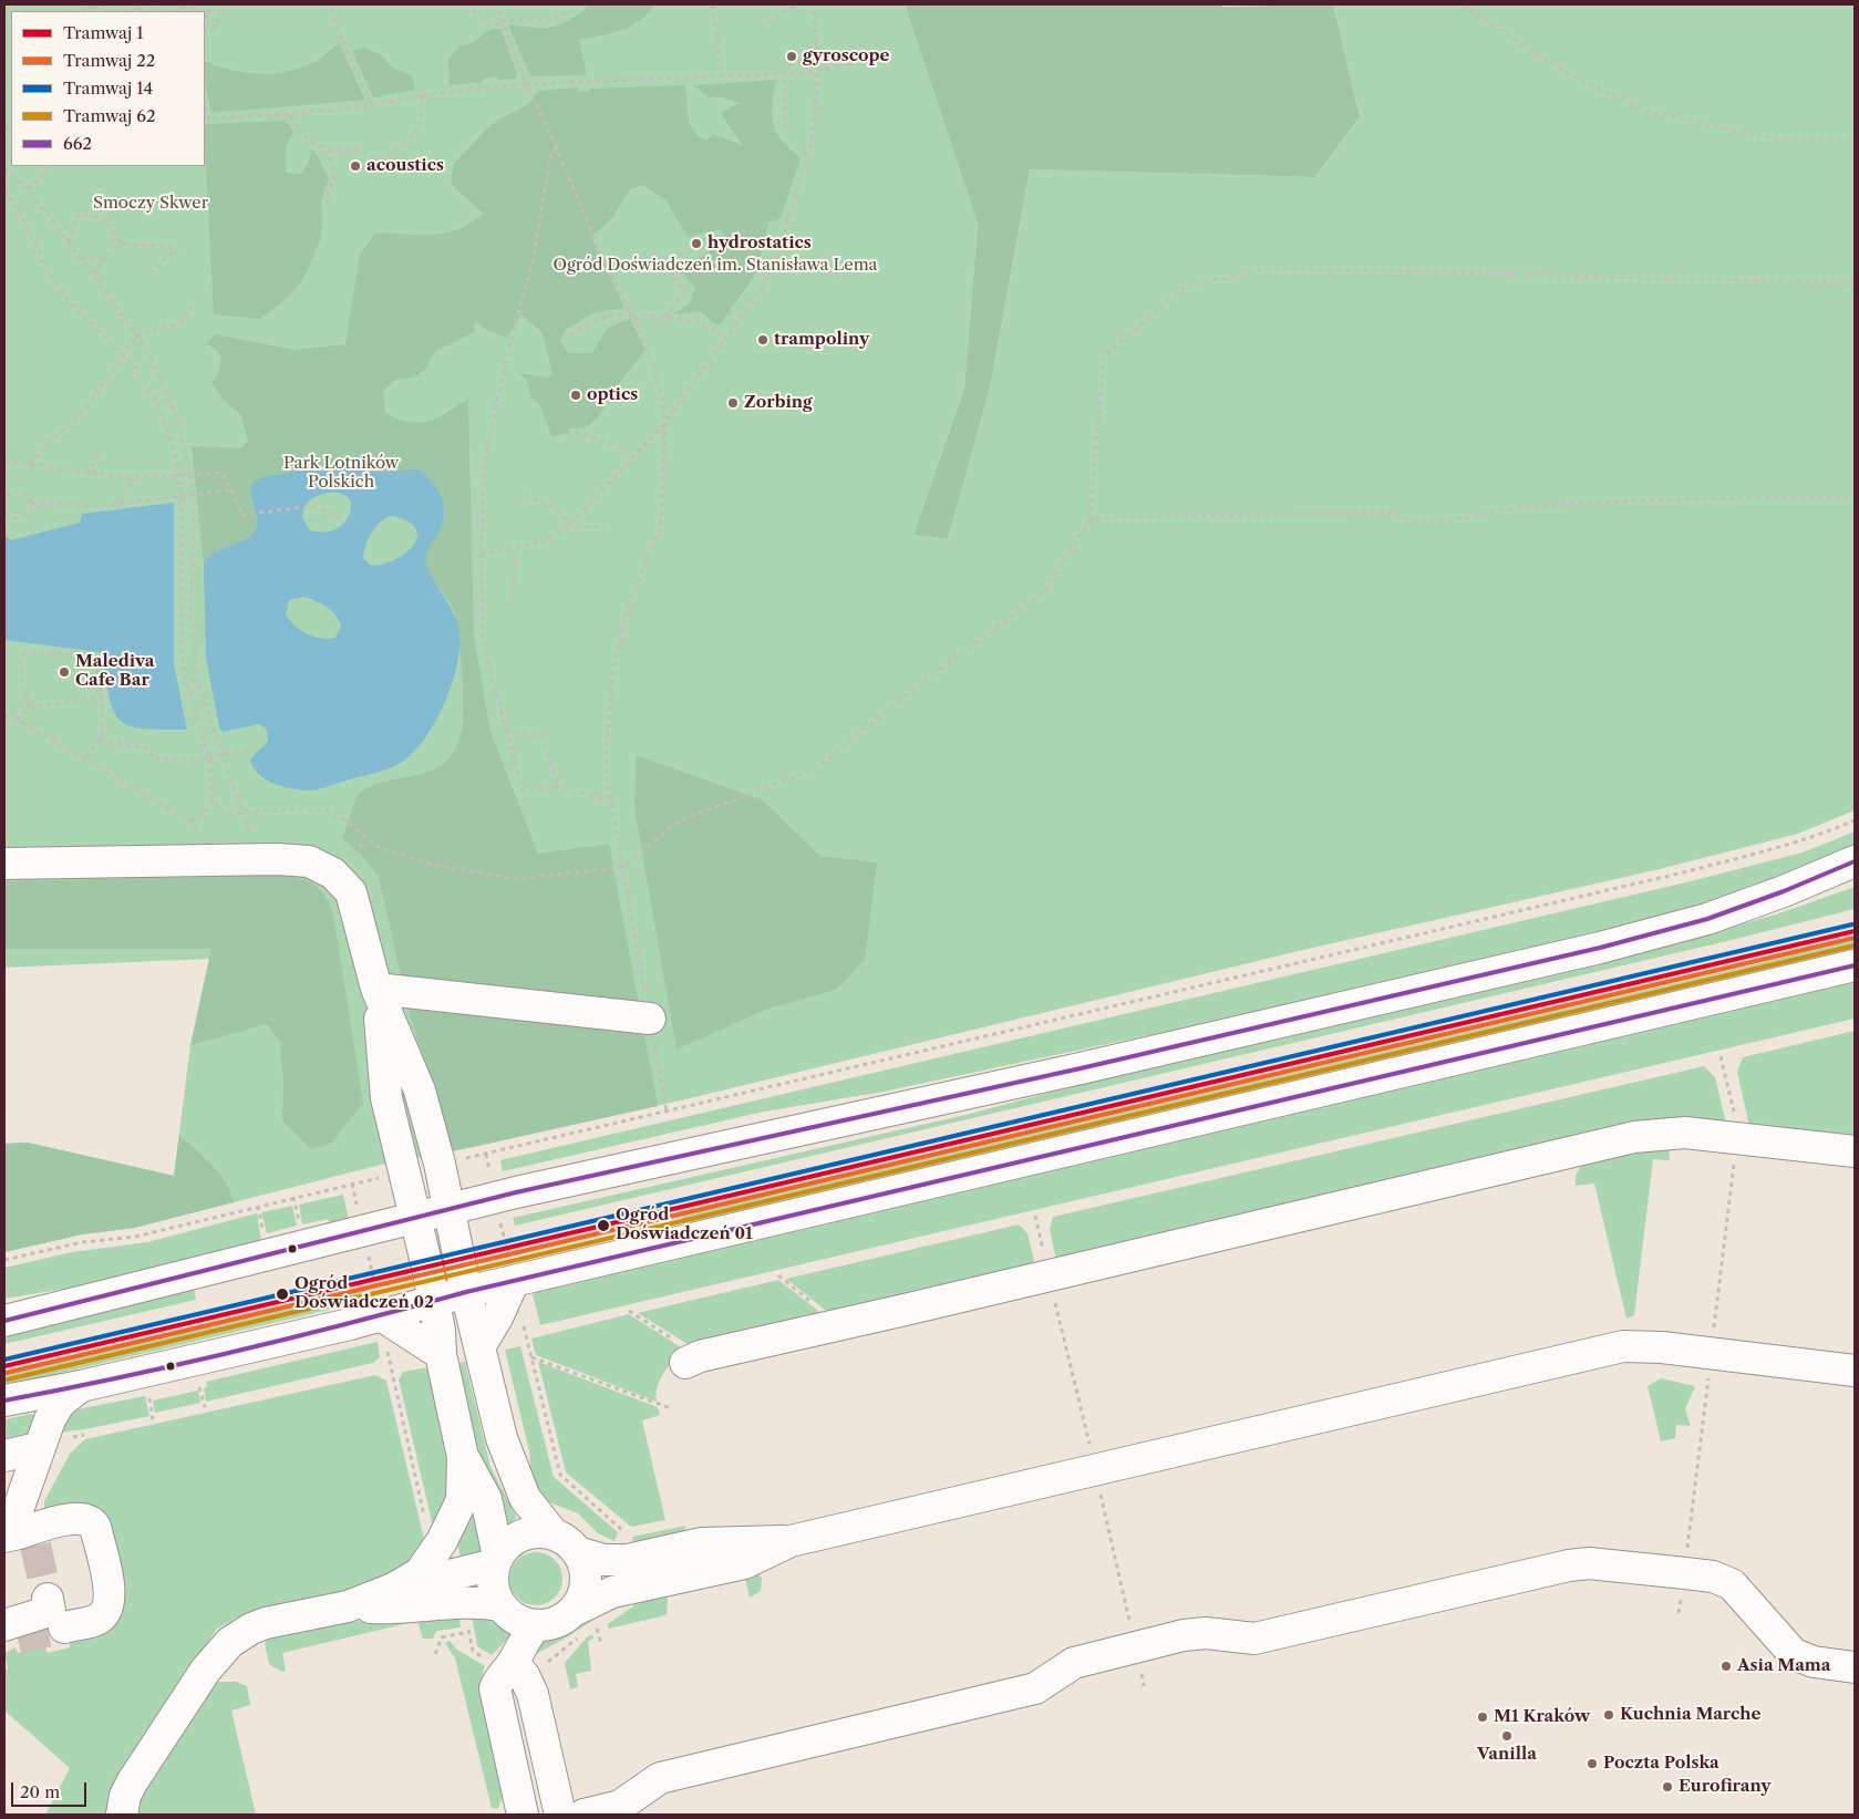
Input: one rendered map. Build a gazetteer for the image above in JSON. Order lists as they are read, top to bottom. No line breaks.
{"parks":["Smoczy Skwer","Ogród Doświadczeń im. Stanisława Lema","Park Lotników Polskich"],"places":["gyroscope","acoustics","hydrostatics","trampoliny","optics","Zorbing","Malediva Cafe Bar","Ogród Doświadczeń 01","Ogród Doświadczeń 02","Asia Mama","Kuchnia Marche","M1 Kraków","Vanilla","Poczta Polska","Eurofirany"],"lines":["transit line 662","tram line 14","tram line 1","tram line 22","tram line 62"],"legend":["Tramwaj 1","Tramwaj 22","Tramwaj 14","Tramwaj 62","662"],"scale_bar":"20 m"}
